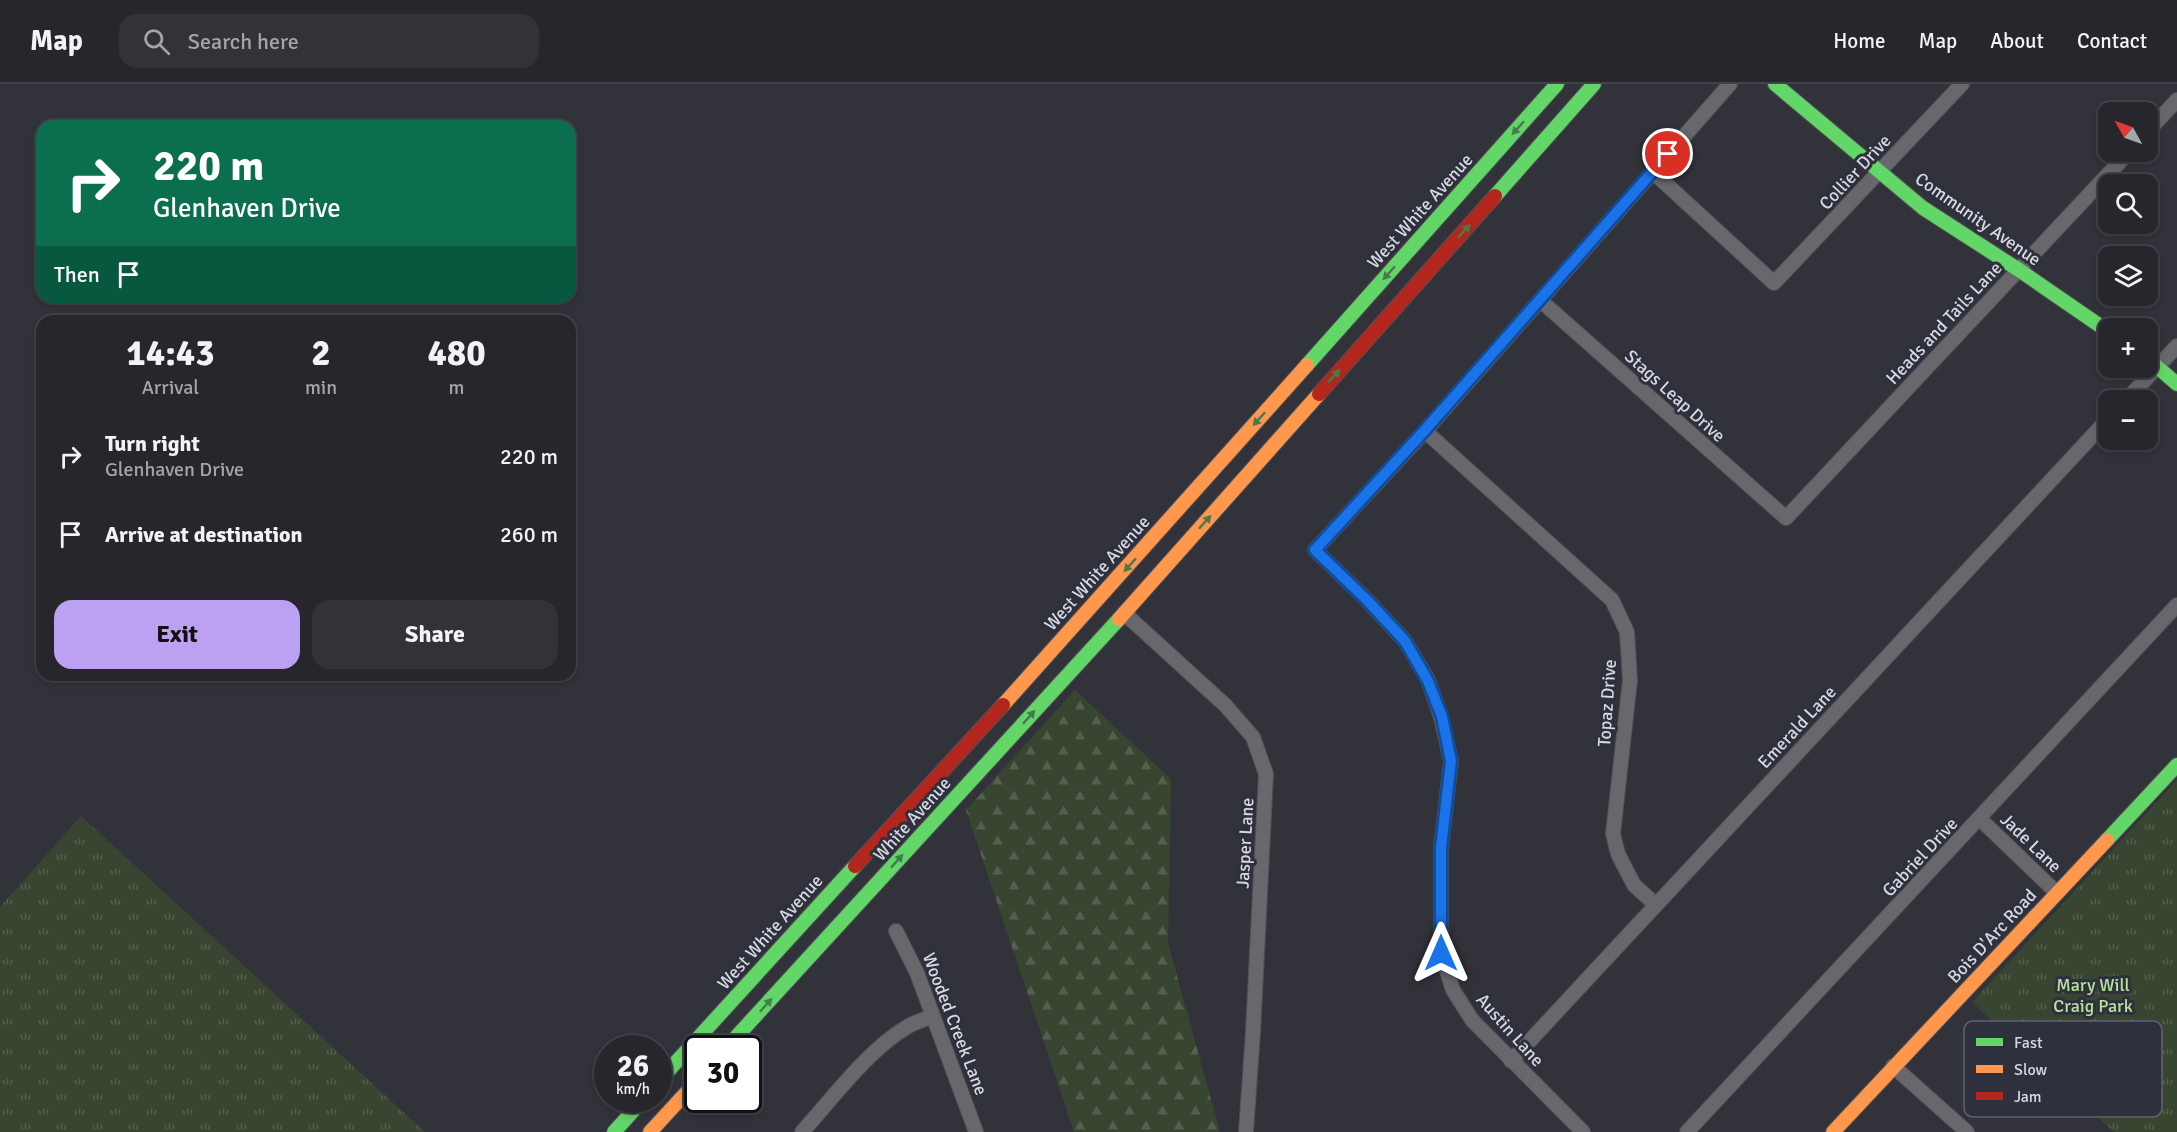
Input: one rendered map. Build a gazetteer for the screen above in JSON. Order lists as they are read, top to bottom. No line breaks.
{"streets":{"main road":["West White Avenue","Community Avenue","White Avenue","Bois D'Arc Road"],"street":["Collier Drive","Heads and Tails Lane","Stags Leap Drive","Topaz Drive","Emerald Lane","Jasper Lane","Jade Lane","Gabriel Drive","Wooded Creek Lane","Austin Lane"]},"crossings":[["Collier Drive","Community Avenue"],["West White Avenue","White Avenue"],["West White Avenue","Jasper Lane"],["Community Avenue","Heads and Tails Lane"],["Heads and Tails Lane","Stags Leap Drive"],["Topaz Drive","Emerald Lane"],["Topaz Drive","Austin Lane"],["Emerald Lane","Austin Lane"],["White Avenue","Jasper Lane"],["Jade Lane","Gabriel Drive"],["Jade Lane","Bois D'Arc Road"]],"one_way":["White Avenue"],"parks":["Mary Will Craig Park"],"legend":["Fast","Slow","Jam"],"north":"top left","page":{"header":"Map","search":"Search here","nav":["Home","Map","About","Contact"],"map_buttons":["+","−"],"turn":["220 m","Glenhaven Drive"],"then":"Then","eta":["14:43","Arrival","2","min","480","m"],"list":[{"name":"Turn right","note":"Glenhaven Drive","value":"220 m"},{"name":"Arrive at destination","value":"260 m"}],"buttons":["Exit","Share"],"speed":"26 km/h","limit":"30"}}
